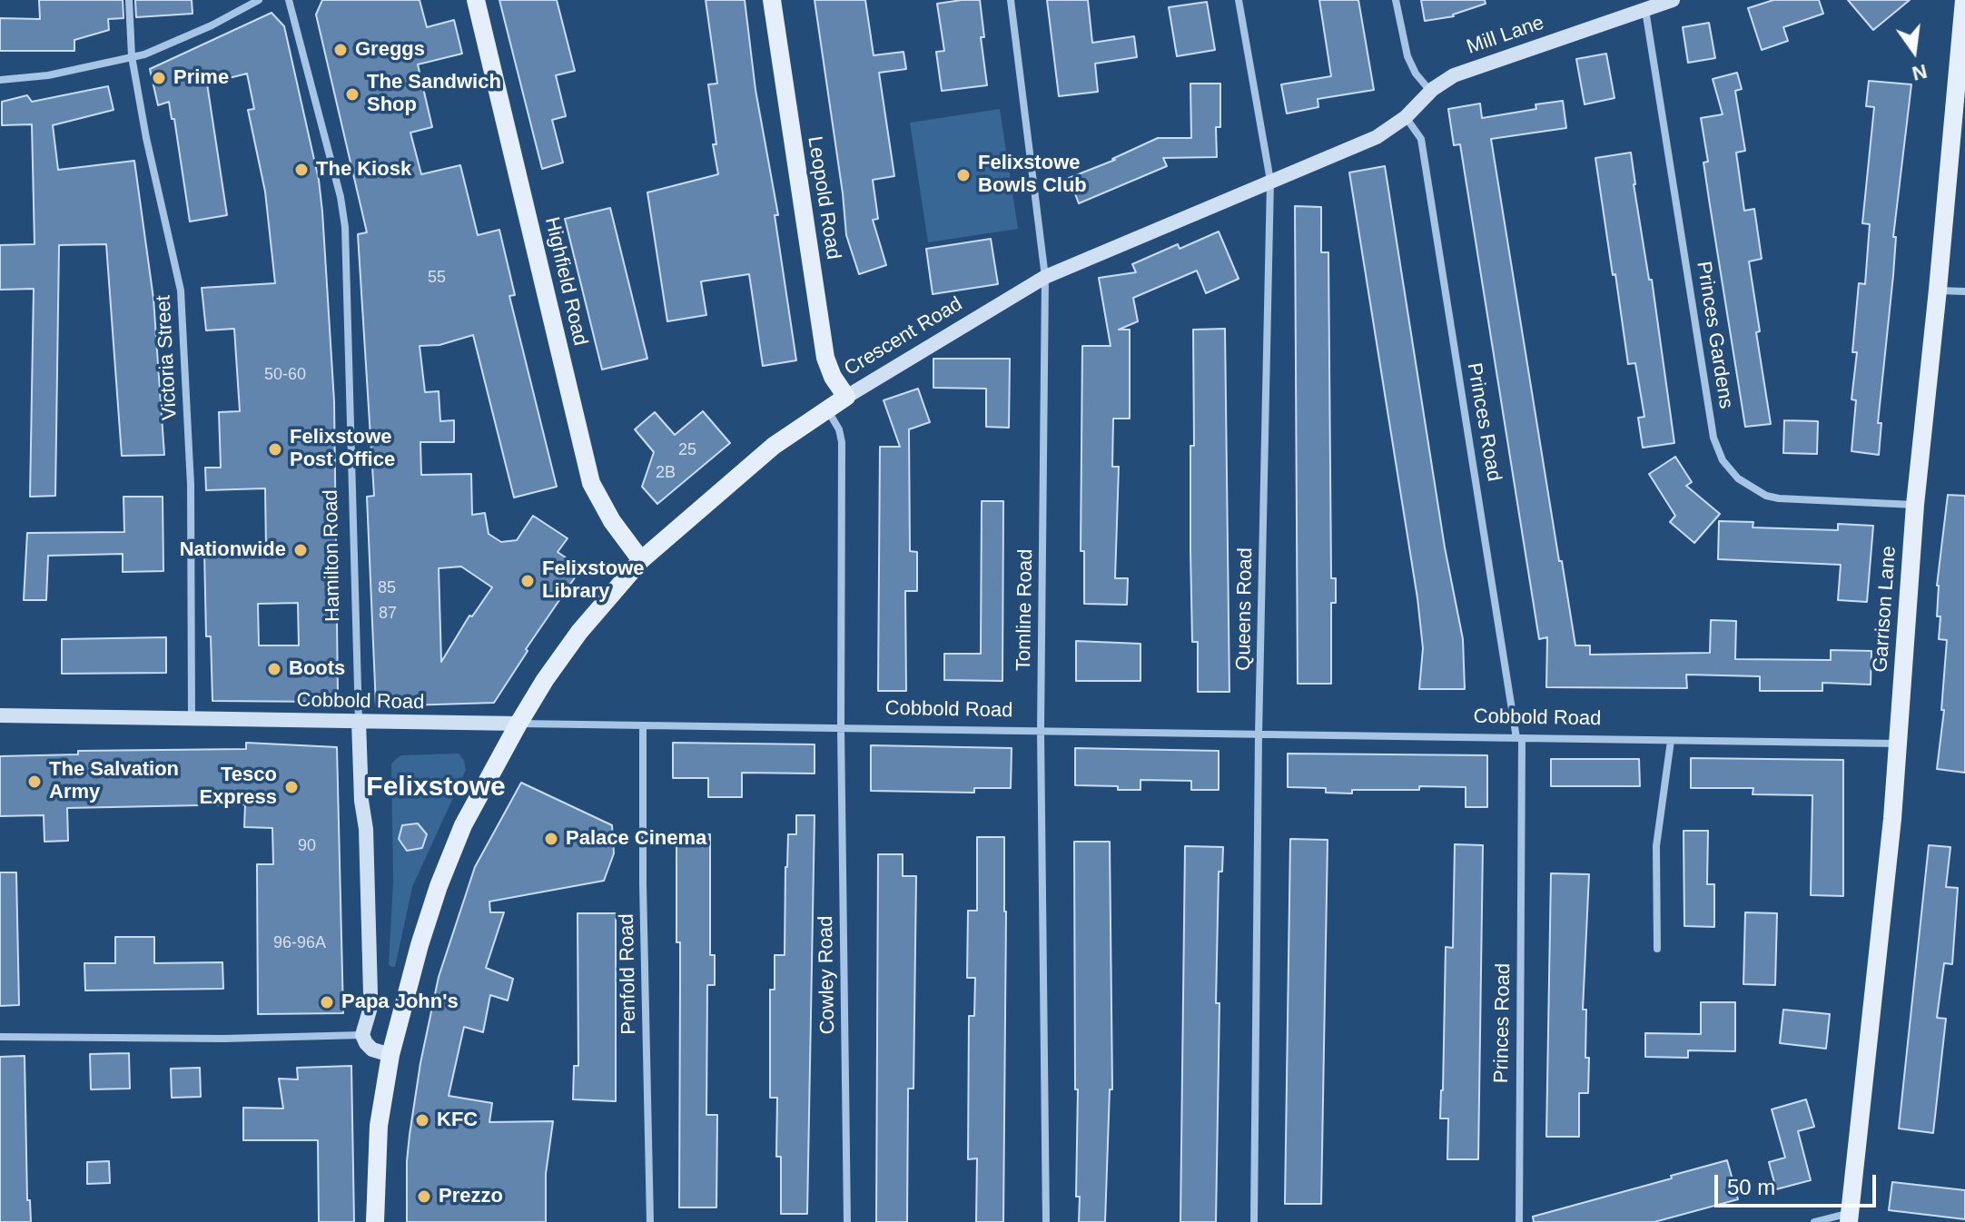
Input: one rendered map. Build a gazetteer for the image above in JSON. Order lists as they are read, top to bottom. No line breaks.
{"streets":{"main road":["Leopold Road","Highfield Road","Crescent Road","Garrison Lane"],"street":["Mill Lane","Princes Gardens","Victoria Street","Princes Road","Hamilton Road","Queens Road","Tomline Road","Cobbold Road","Penfold Road","Cowley Road"]},"crossings":[["Mill Lane","Princes Gardens"],["Mill Lane","Crescent Road"],["Mill Lane","Princes Road"],["Leopold Road","Crescent Road"],["Highfield Road","Crescent Road"],["Princes Gardens","Garrison Lane"],["Crescent Road","Princes Road"],["Crescent Road","Queens Road"],["Crescent Road","Tomline Road"],["Crescent Road","Cobbold Road"],["Victoria Street","Cobbold Road"],["Princes Road","Cobbold Road"],["Hamilton Road","Cobbold Road"],["Queens Road","Cobbold Road"],["Garrison Lane","Cobbold Road"],["Tomline Road","Cobbold Road"],["Cobbold Road","Penfold Road"],["Cobbold Road","Cowley Road"]],"districts":["Felixstowe"],"places":["Greggs","Prime","The Sandwich Shop","The Kiosk","Felixstowe Bowls Club","Felixstowe Post Office","Nationwide","Felixstowe Library","Boots","The Salvation Army","Tesco Express","Palace Cinema","Papa John's","KFC","Prezzo"],"house_numbers":["55","50-60","25","2B","85","87","90","96-96A"],"scale_bar":"50 m","north":"bottom"}
